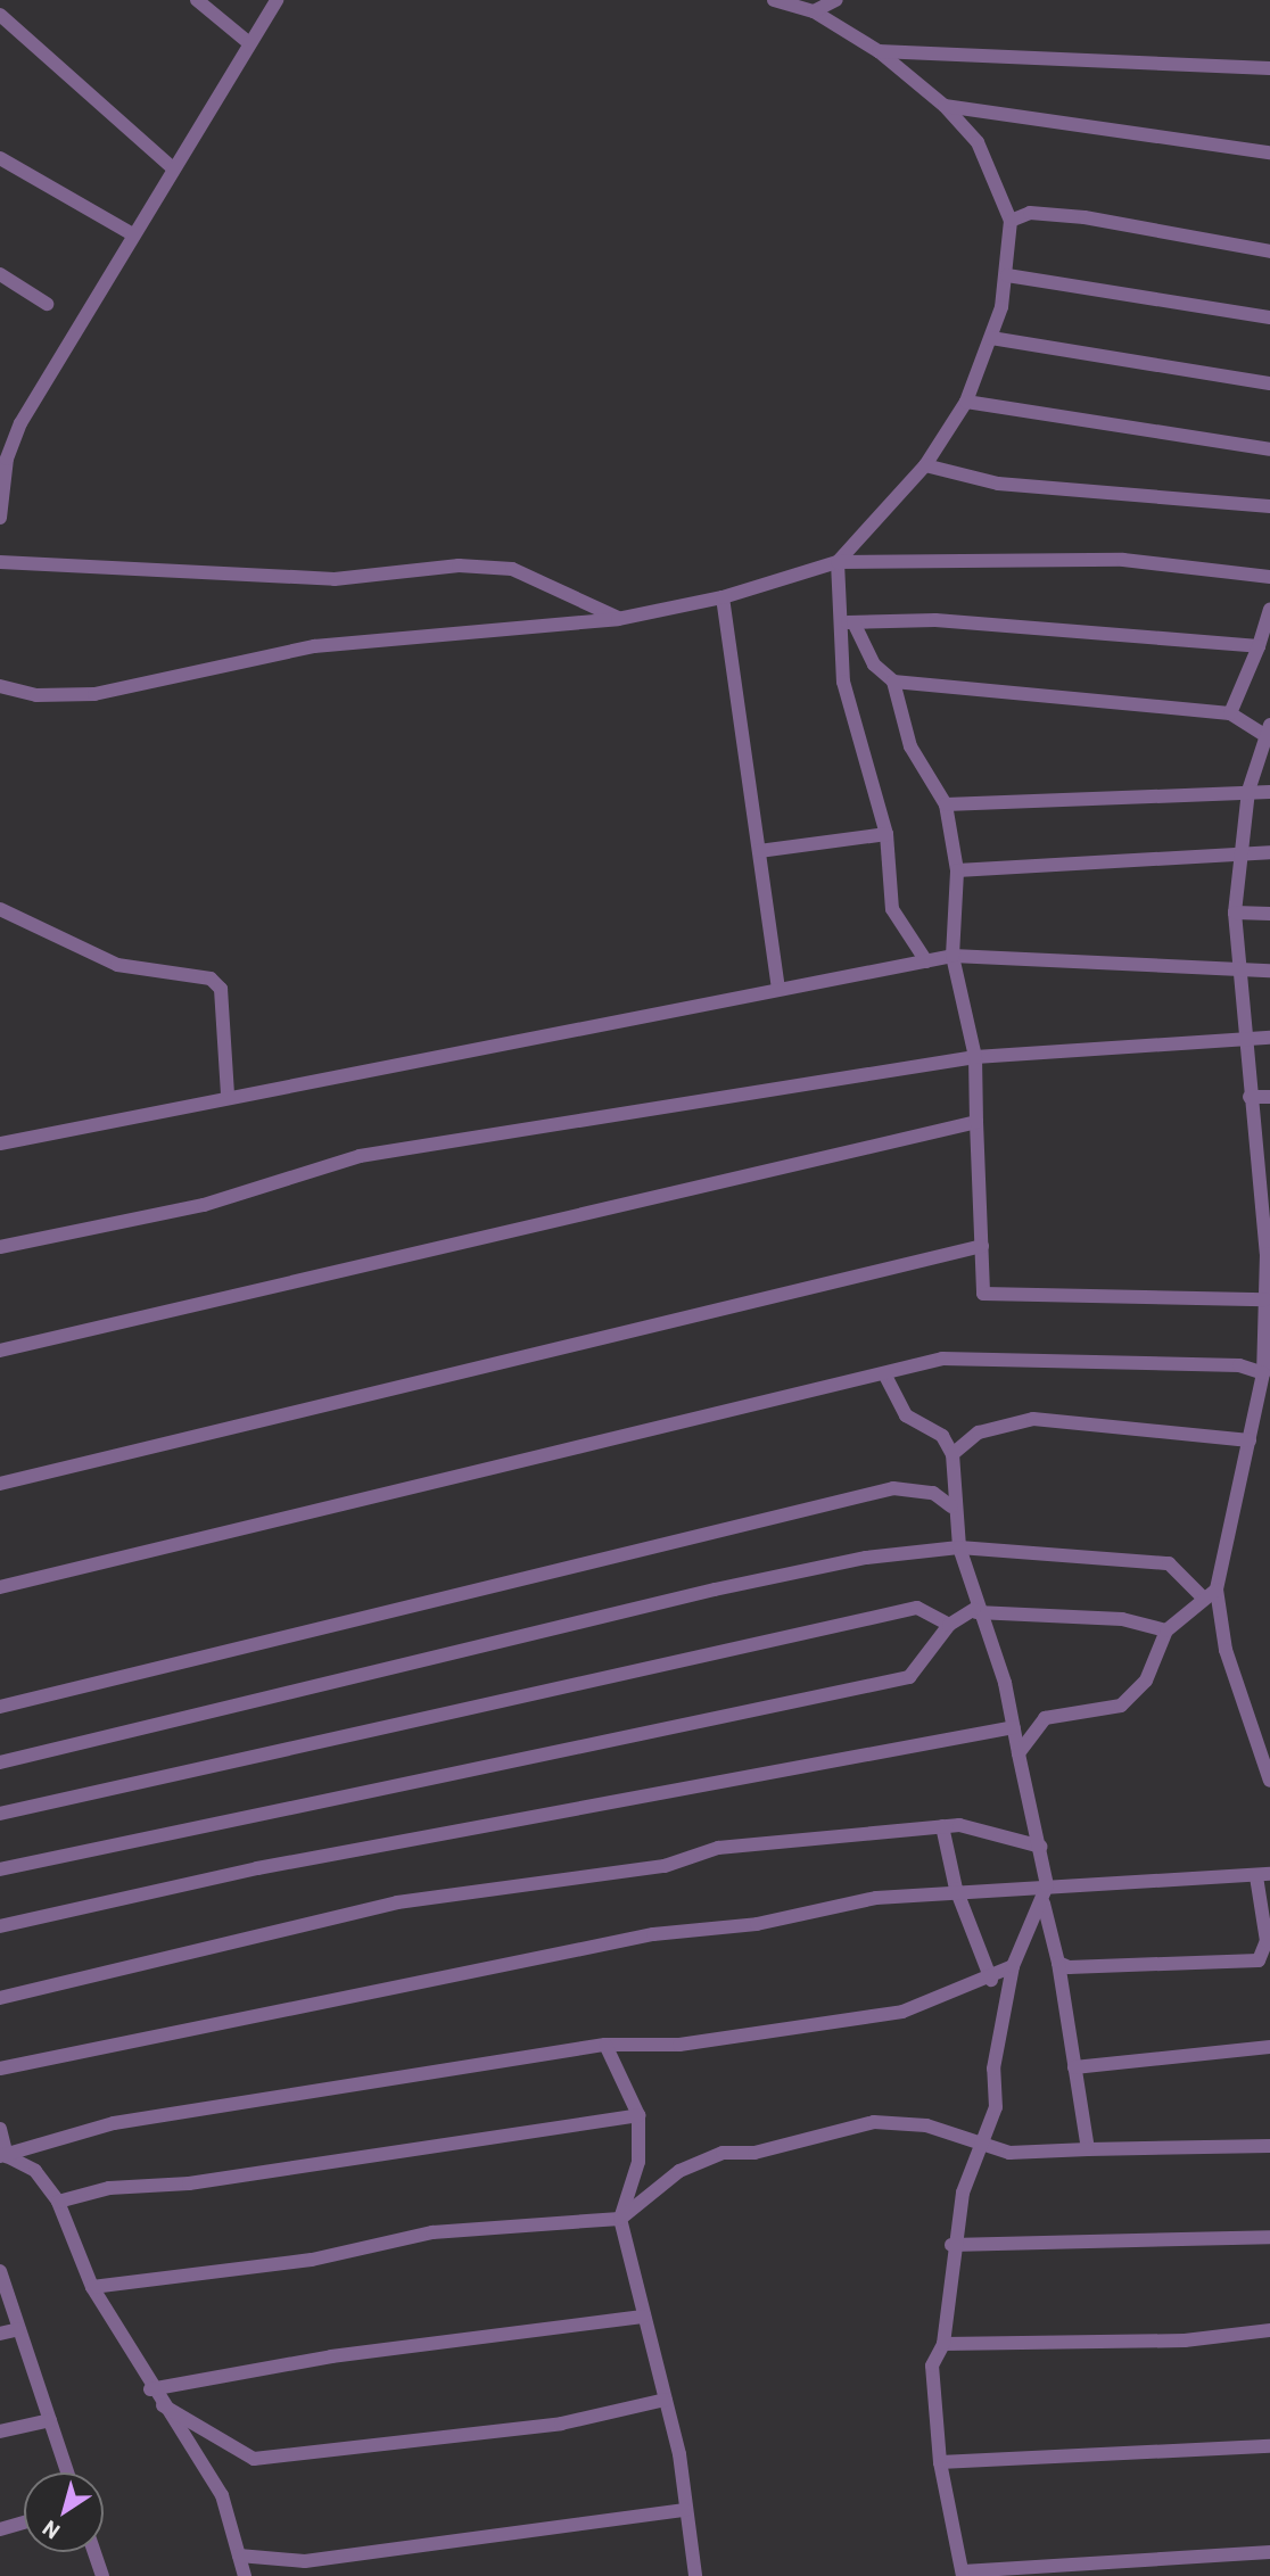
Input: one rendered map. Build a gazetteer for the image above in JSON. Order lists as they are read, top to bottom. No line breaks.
{"north":"bottom left"}
